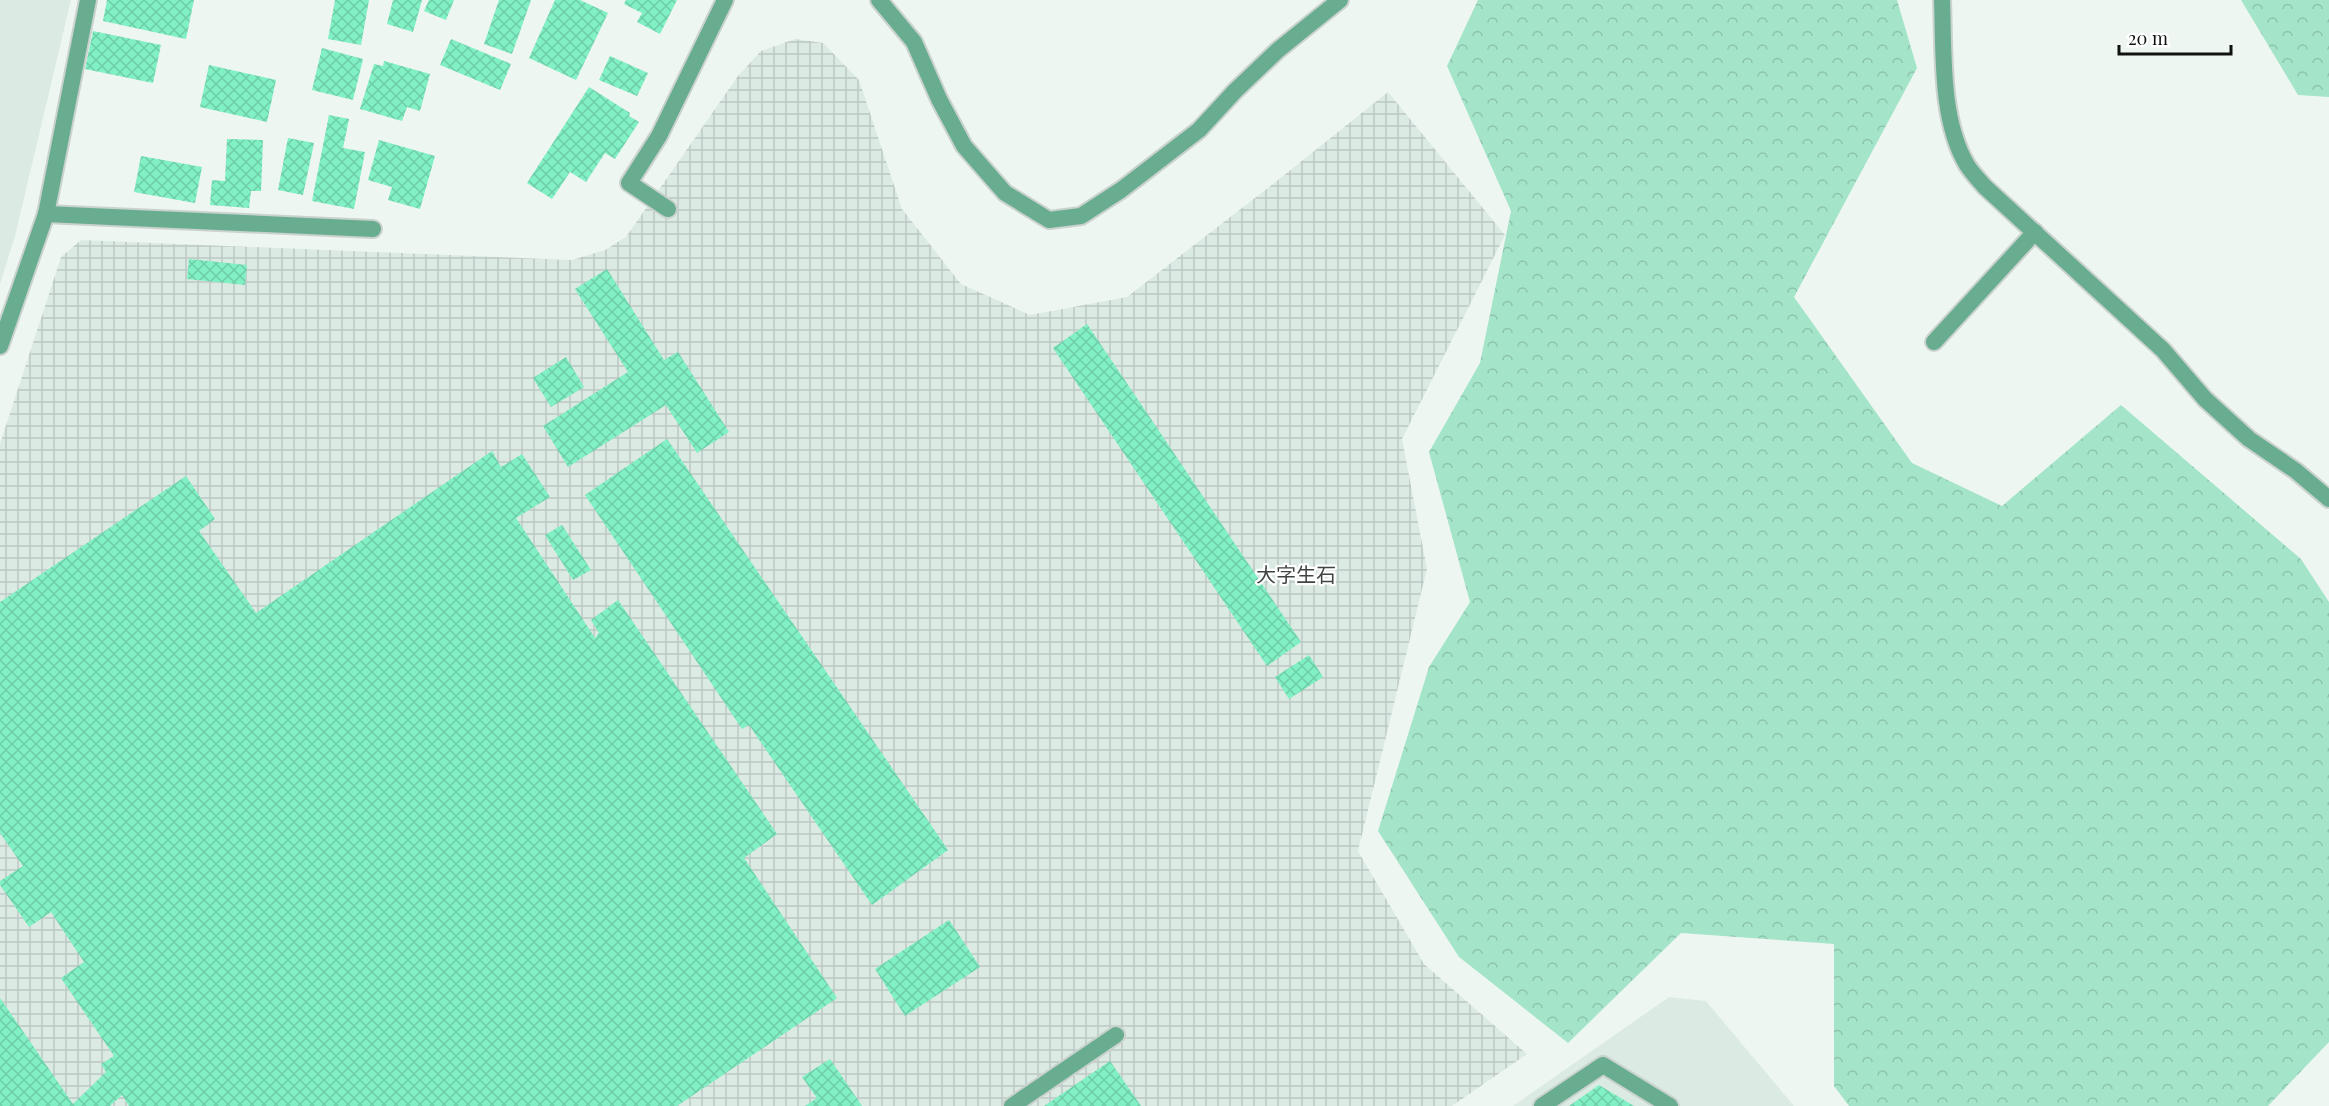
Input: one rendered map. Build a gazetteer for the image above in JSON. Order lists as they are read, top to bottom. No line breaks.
{"districts":["大字生石"],"scale_bar":"20 m"}
